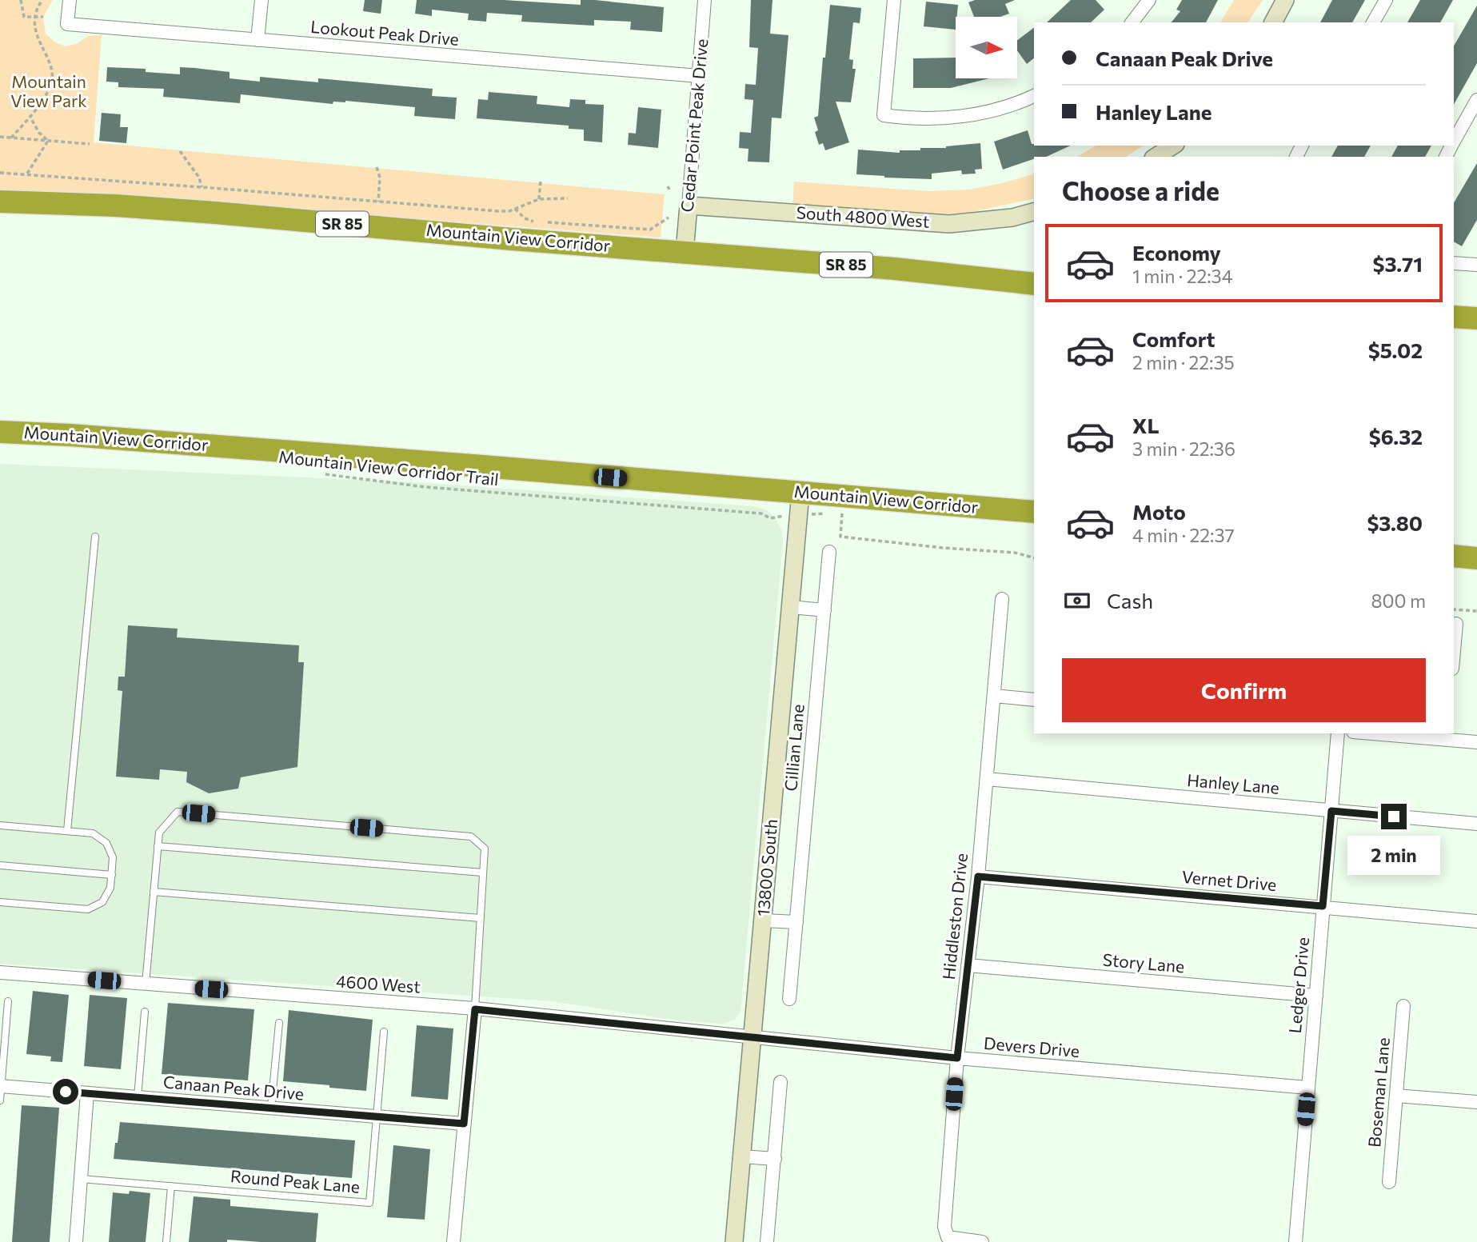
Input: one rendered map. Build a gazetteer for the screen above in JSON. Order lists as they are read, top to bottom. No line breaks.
{"streets":{"highway":["SR 85","Mountain View Corridor"],"street":["Lookout Peak Drive","Cedar Point Peak Drive","South 4800 West","Cillian Lane","Hanley Lane","13800 South","Vernet Drive","Hiddleston Drive","Story Lane","4600 West","Ledger Drive","Devers Drive","Canaan Peak Drive","Boseman Lane"],"lane":["Round Peak Lane"],"path":["Mountain View Corridor Trail"]},"crossings":[["Lookout Peak Drive","Cedar Point Peak Drive"],["Cedar Point Peak Drive","South 4800 West"],["Cedar Point Peak Drive","Mountain View Corridor"],["Mountain View Corridor","13800 South"],["Hanley Lane","Hiddleston Drive"],["Hanley Lane","Ledger Drive"],["13800 South","4600 West"],["13800 South","Devers Drive"],["Vernet Drive","Hiddleston Drive"],["Vernet Drive","Ledger Drive"],["Hiddleston Drive","Story Lane"],["Hiddleston Drive","Devers Drive"],["Story Lane","Ledger Drive"],["4600 West","Devers Drive"],["Ledger Drive","Devers Drive"],["Canaan Peak Drive","Round Peak Lane"]],"parks":["Mountain View Park"],"north":"right","page":{"banner":["Canaan Peak Drive","Hanley Lane"],"heading":"Choose a ride","list":[{"name":"Economy","note":"1 min · 22:34","value":"$3.71"},{"name":"Comfort","note":"2 min · 22:35","value":"$5.02"},{"name":"XL","note":"3 min · 22:36","value":"$6.32"},{"name":"Moto","note":"4 min · 22:37","value":"$3.80"}],"pay":["Cash","800 m"],"buttons":"Confirm","bubble":"2 min"}}
